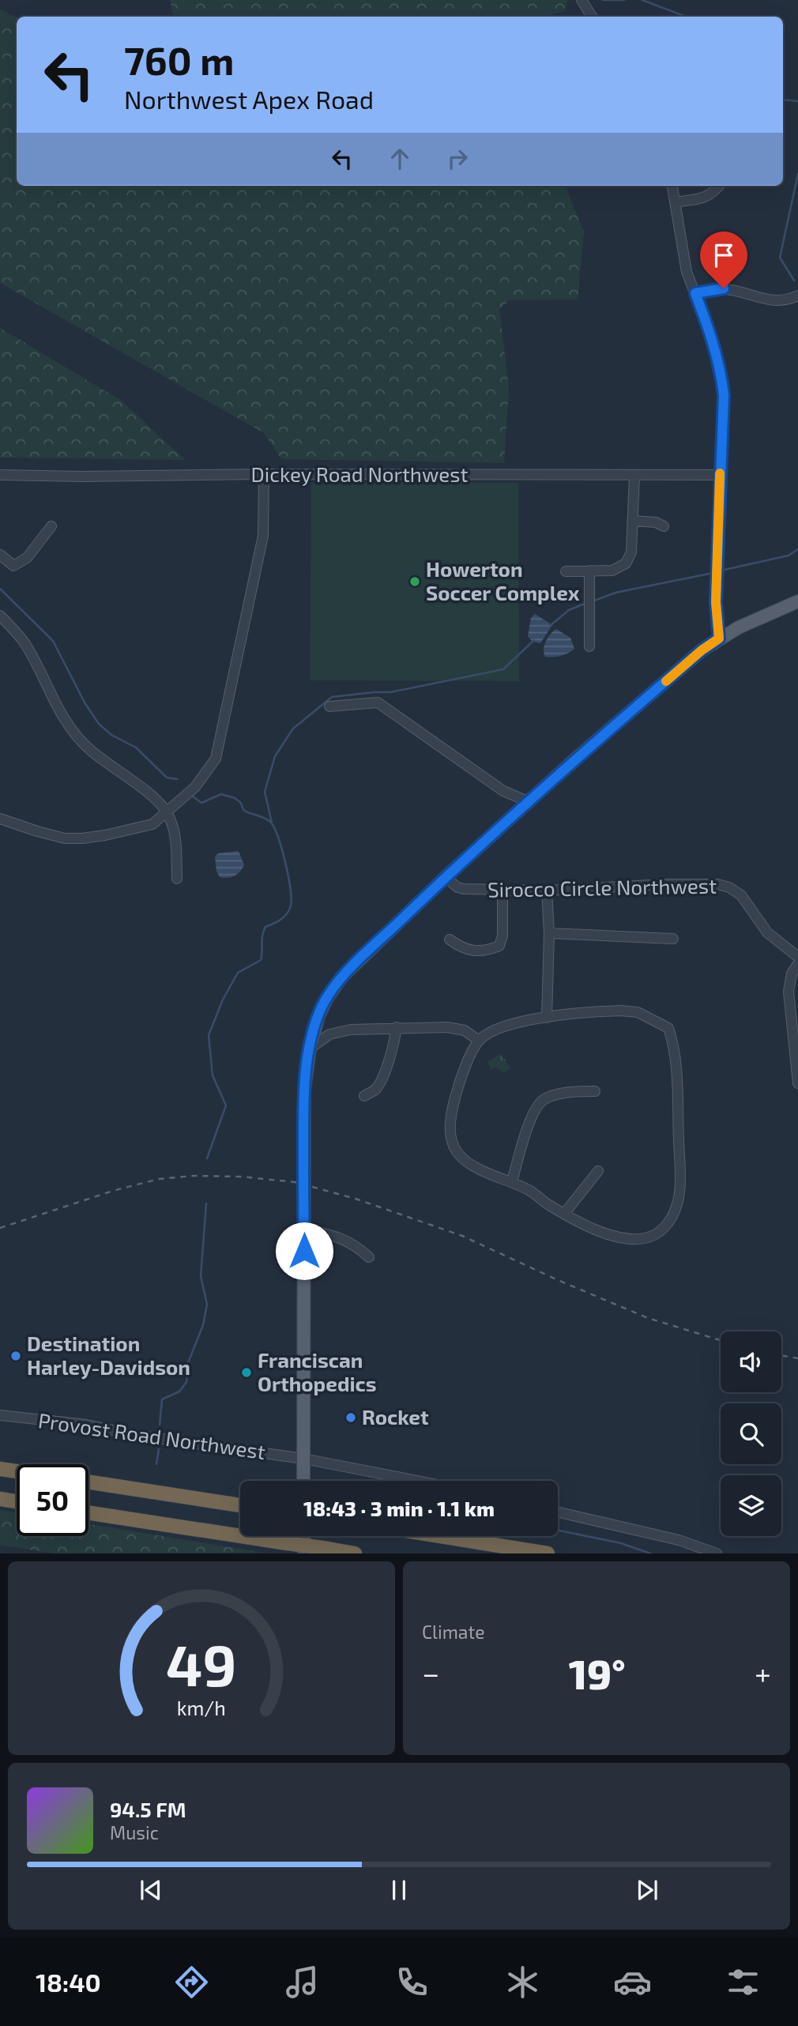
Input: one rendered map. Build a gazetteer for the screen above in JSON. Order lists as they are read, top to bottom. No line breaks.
{"streets":{"street":["Dickey Road Northwest","Sirocco Circle Northwest","Provost Road Northwest"]},"places":["Howerton Soccer Complex","Destination Harley-Davidson","Franciscan Orthopedics","Rocket"],"page":{"turn":["760 m","Northwest Apex Road"],"limit":"50","trip":"18:43 · 3 min · 1.1 km","tile":"Climate","heat":["−","19°","+"],"song":["94.5 FM","Music"],"tabs":"18:40","gauge":["49","km/h"]}}
